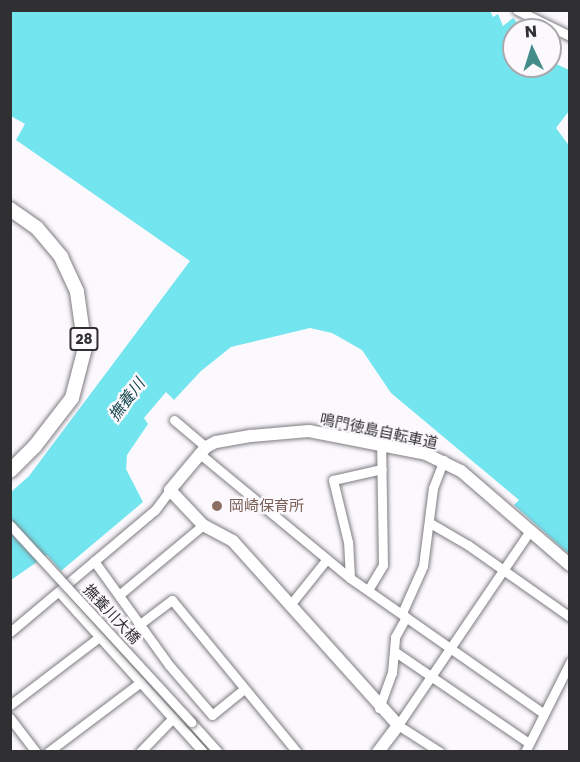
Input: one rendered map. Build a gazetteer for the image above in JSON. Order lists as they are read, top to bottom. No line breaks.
{"streets":{"highway":["28"],"main road":["鳴門徳島自転車道"],"street":["撫養川大橋"]},"water":["撫養川"],"places":["岡崎保育所"],"north":"top"}
